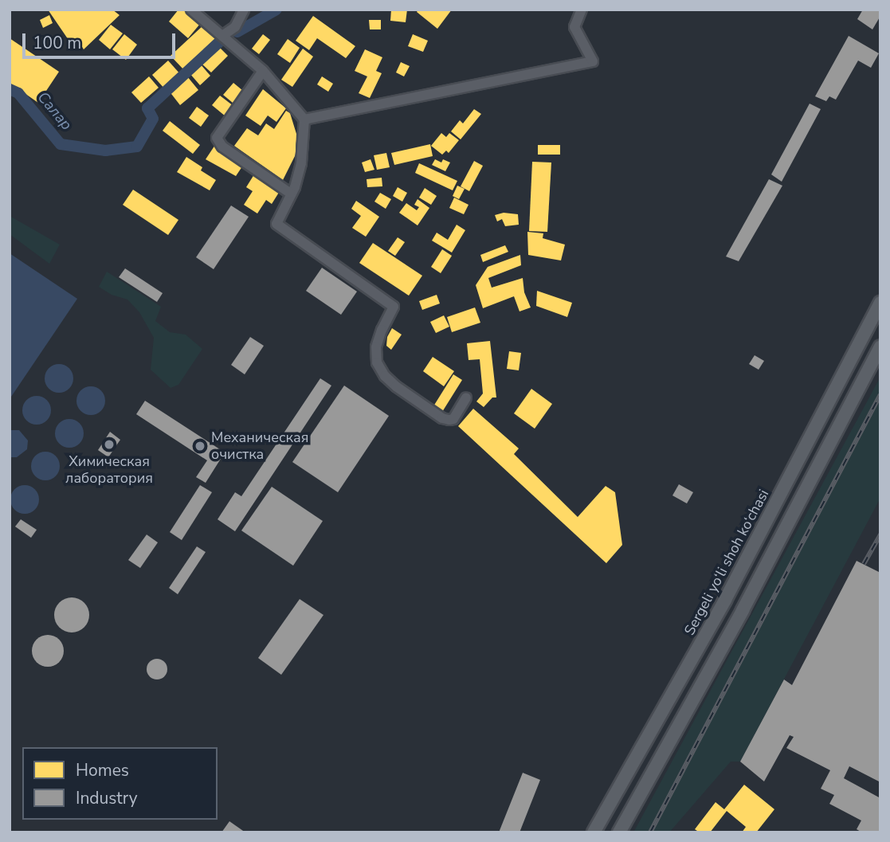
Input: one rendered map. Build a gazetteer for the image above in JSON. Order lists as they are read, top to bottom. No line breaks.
{"streets":{"main road":["Sergeli yo‘li shoh ko‘chasi"]},"water":["Салар"],"places":["Химическая лаборатория","Механическая очистка"],"legend":["Homes","Industry"],"scale_bar":"100 m"}
